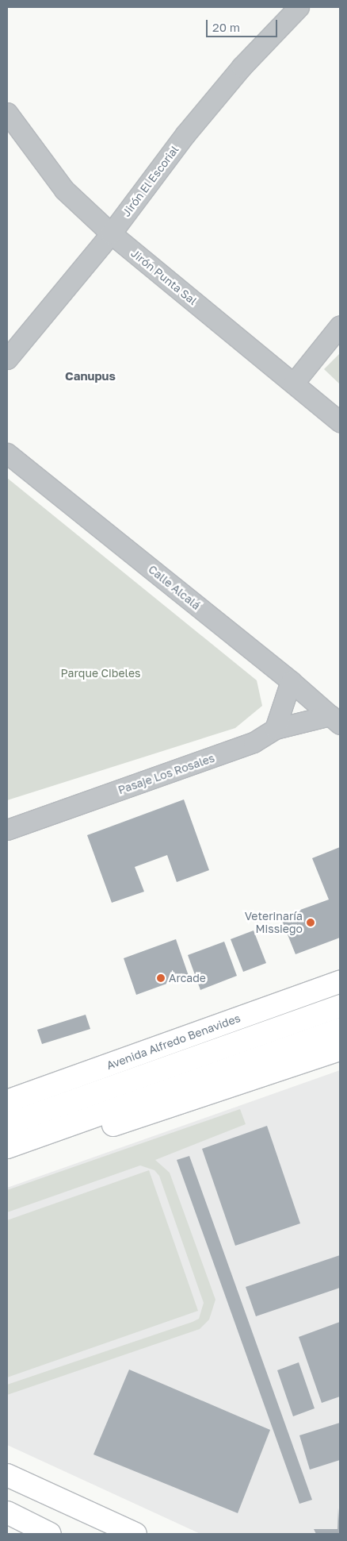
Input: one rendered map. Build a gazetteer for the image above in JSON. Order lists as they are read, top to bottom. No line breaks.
{"streets":{"main road":["Avenida Alfredo Benavides"],"street":["Jirón El Escorial","Jirón Punta Sal","Calle Alcalá","Pasaje Los Rosales"]},"crossings":[["Jirón El Escorial","Jirón Punta Sal"],["Calle Alcalá","Pasaje Los Rosales"]],"districts":["Canupus"],"parks":["Parque Cibeles"],"places":["Veterinaría Missiego","Arcade"],"scale_bar":"20 m"}
